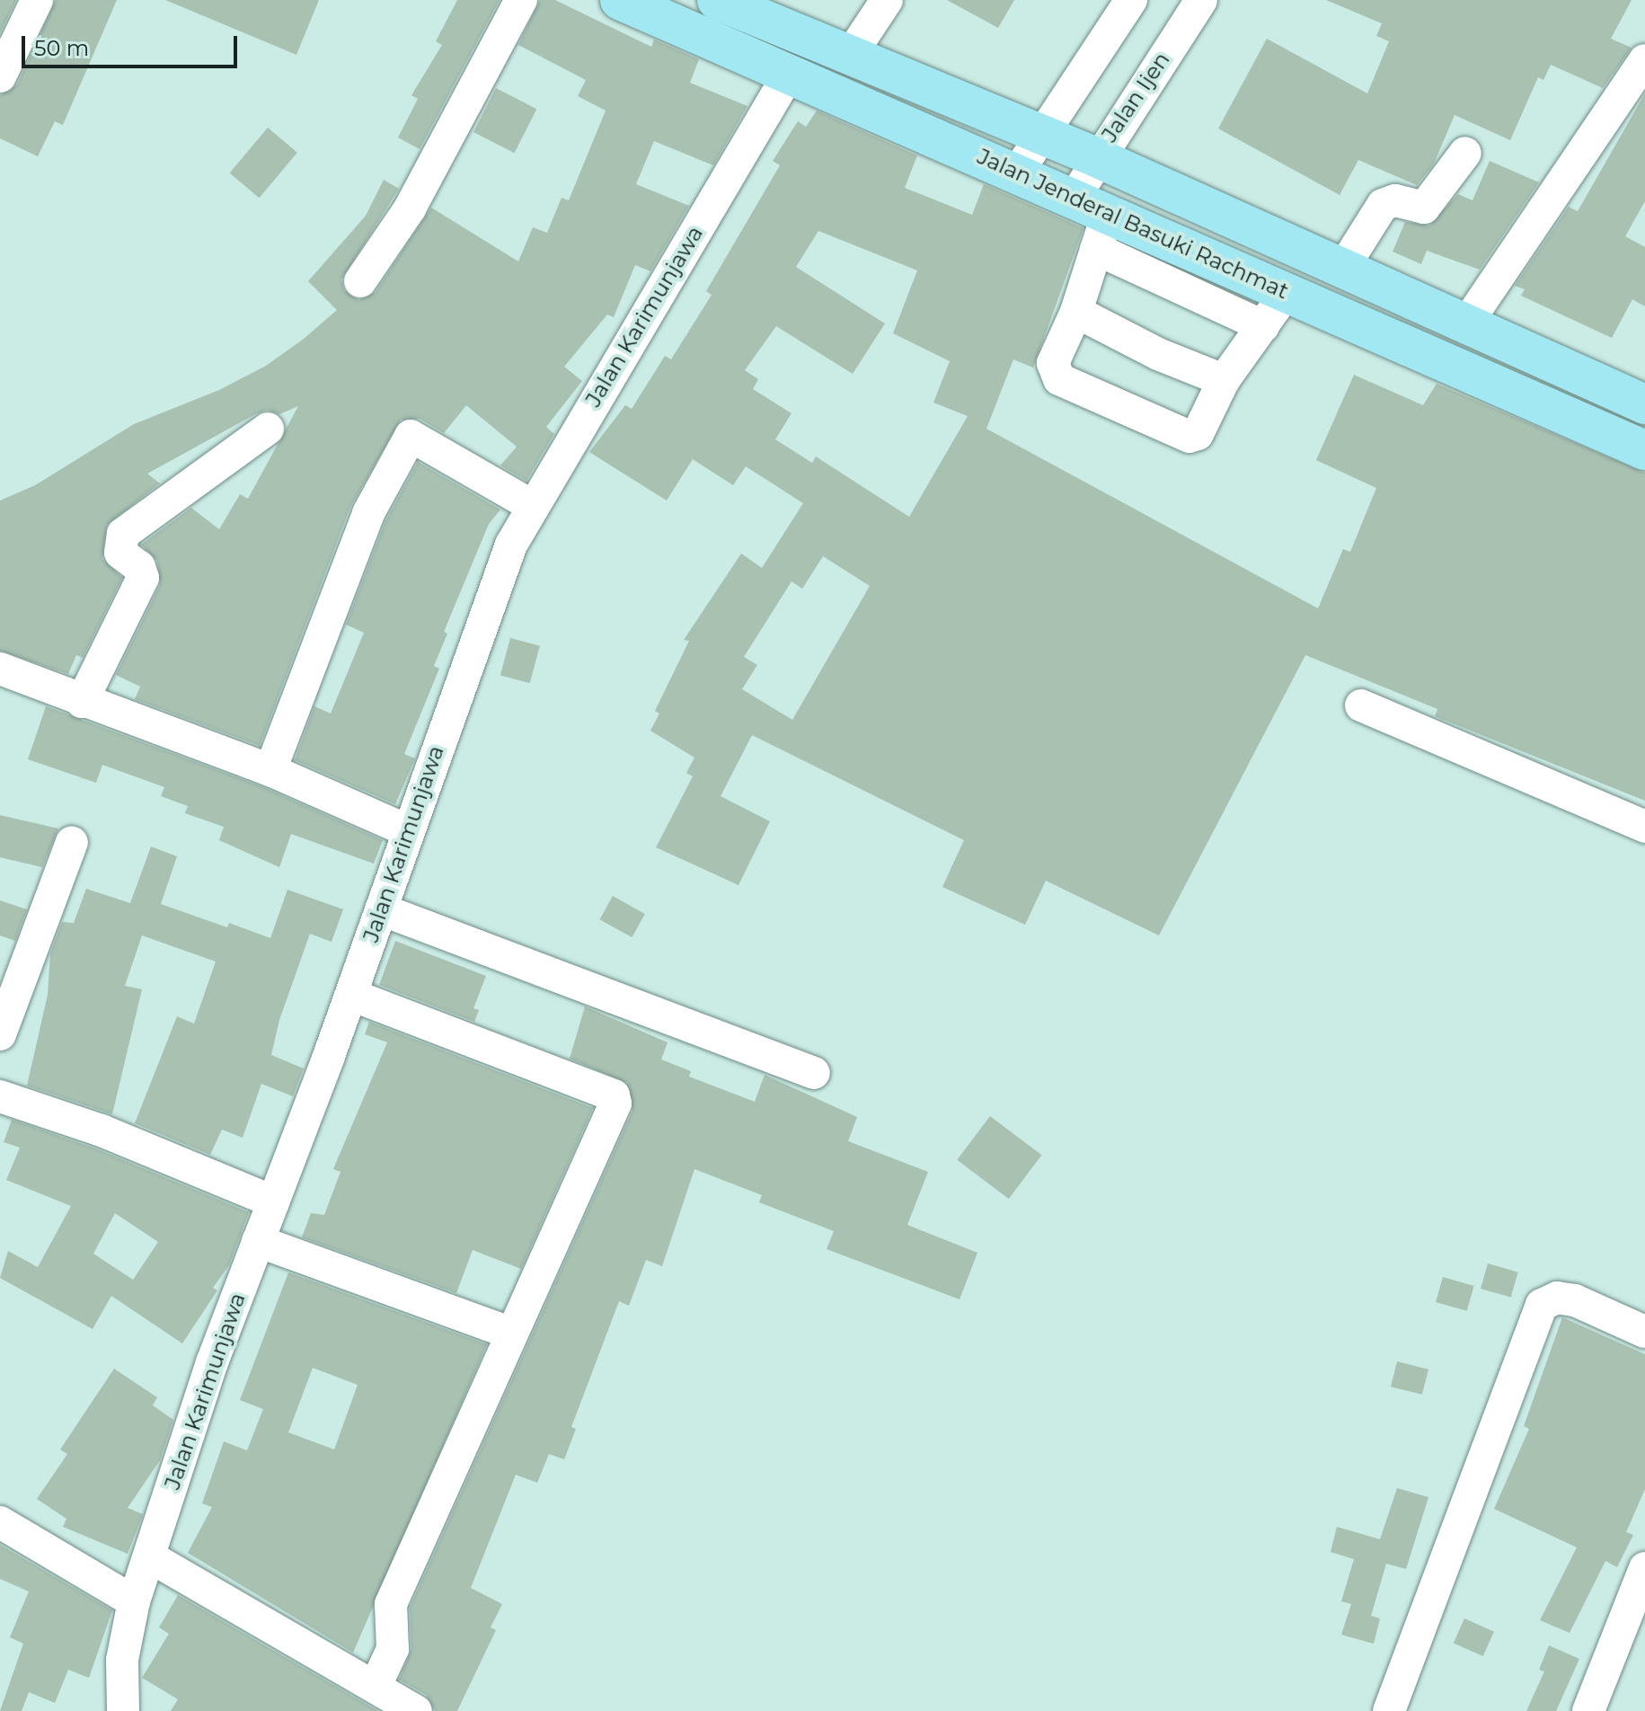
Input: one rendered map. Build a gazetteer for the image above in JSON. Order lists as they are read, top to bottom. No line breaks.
{"streets":{"main road":["Jalan Jenderal Basuki Rachmat"],"street":["Jalan Ijen","Jalan Karimunjawa"]},"crossings":[["Jalan Ijen","Jalan Jenderal Basuki Rachmat"],["Jalan Jenderal Basuki Rachmat","Jalan Karimunjawa"]],"scale_bar":"50 m"}
